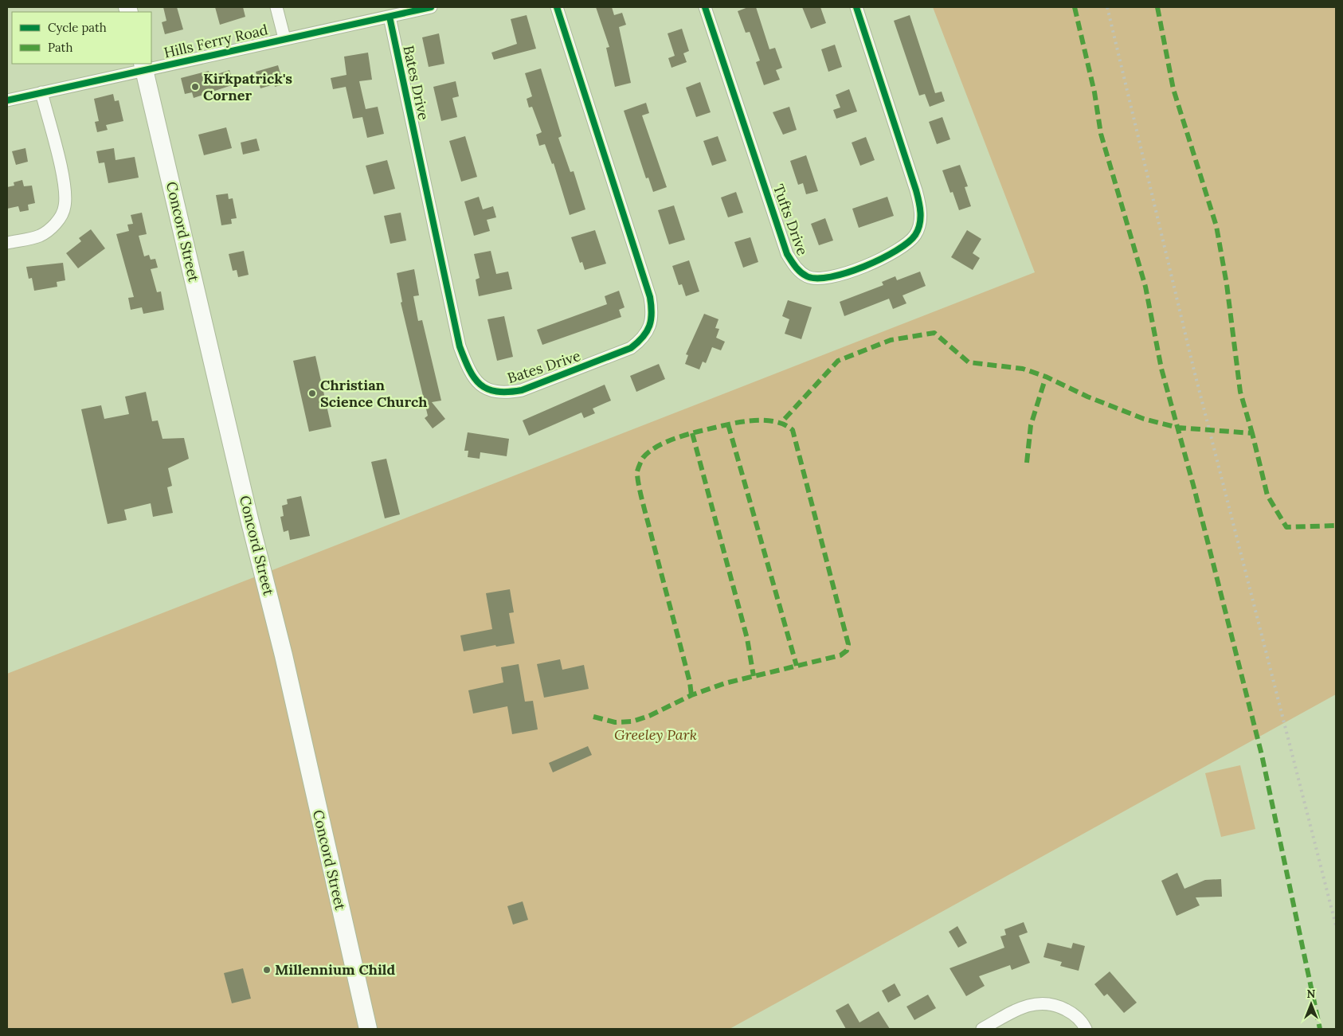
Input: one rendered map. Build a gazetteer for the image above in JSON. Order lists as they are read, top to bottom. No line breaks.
{"streets":{"main road":["Concord Street"],"street":["Hills Ferry Road","Bates Drive","Tufts Drive"]},"crossings":[["Hills Ferry Road","Bates Drive"],["Hills Ferry Road","Concord Street"]],"parks":["Greeley Park"],"places":["Kirkpatrick's Corner","Christian Science Church","Millennium Child"],"legend":["Cycle path","Path"],"north":"top"}
